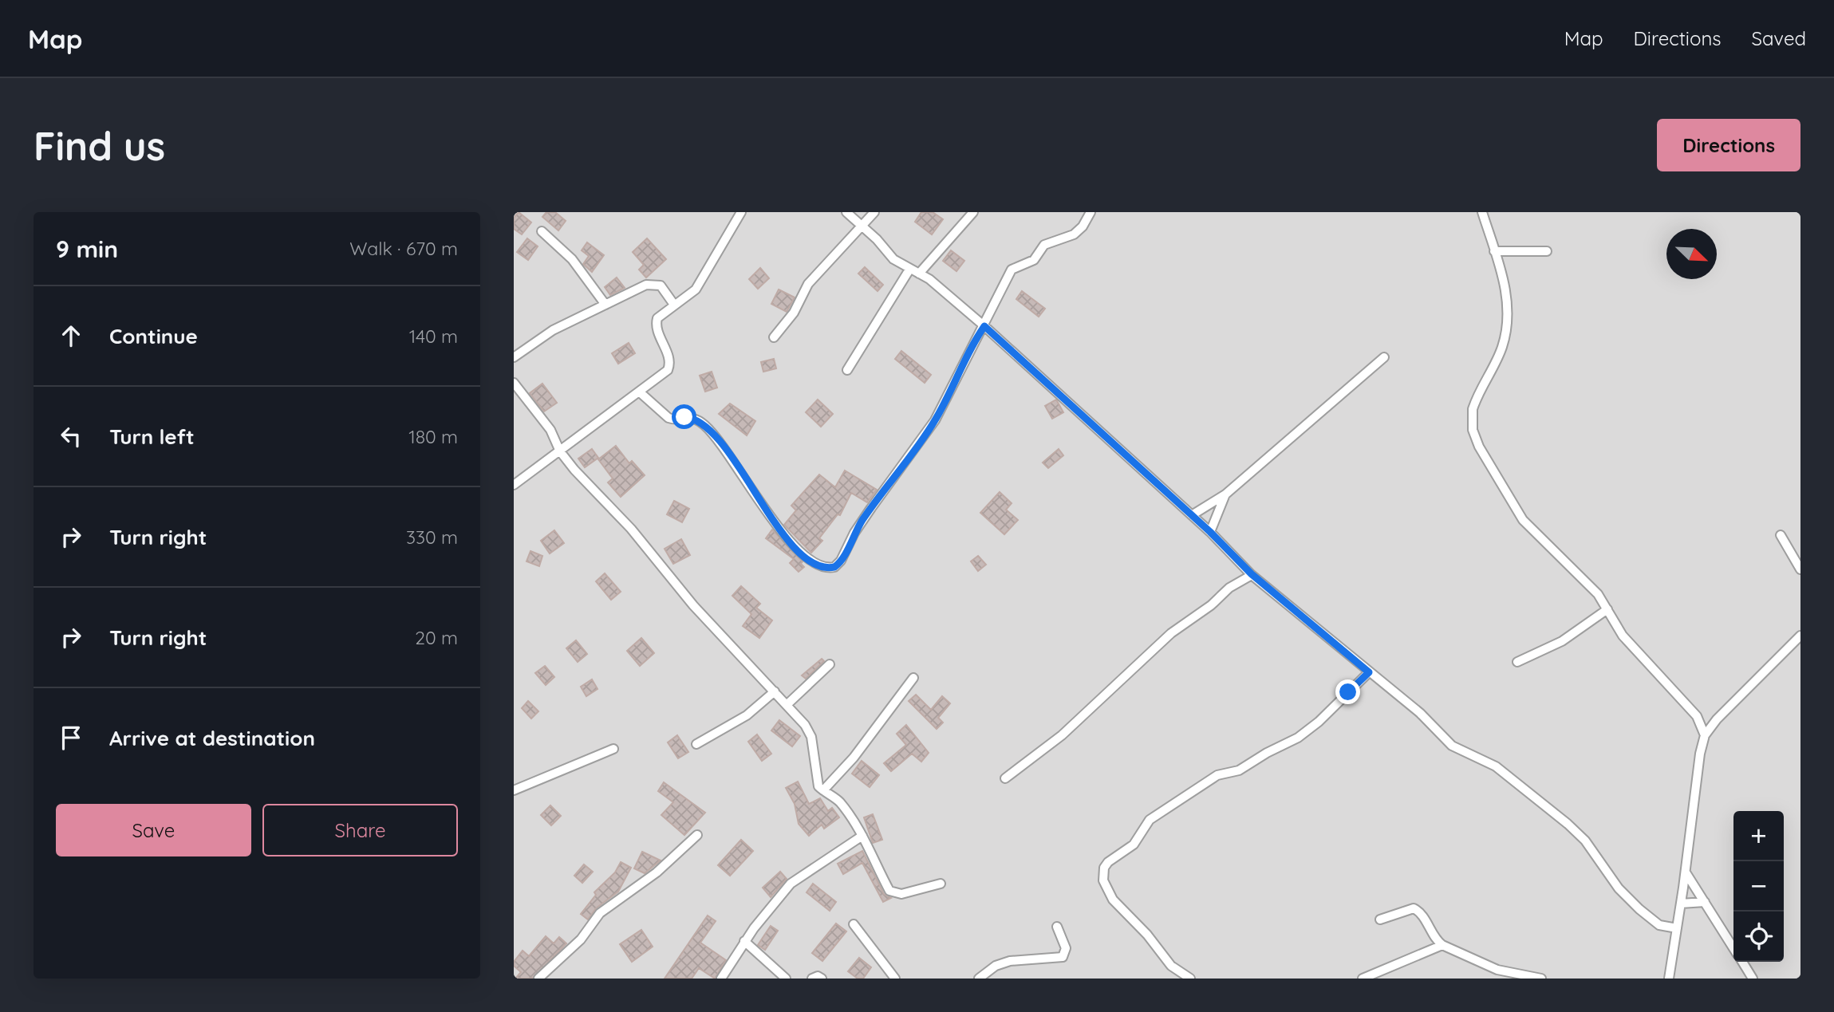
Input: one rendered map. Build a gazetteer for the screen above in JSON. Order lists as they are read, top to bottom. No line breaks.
{"north":"bottom right","page":{"header":"Map","nav":["Map","Directions","Saved"],"buttons":["Directions",["Save","Share"]],"title":"Find us","heading":["9 min","Walk · 670 m"],"list":[["Continue","140 m"],["Turn left","180 m"],["Turn right","330 m"],["Turn right","20 m"],"Arrive at destination"],"map_buttons":["+","−"]}}
